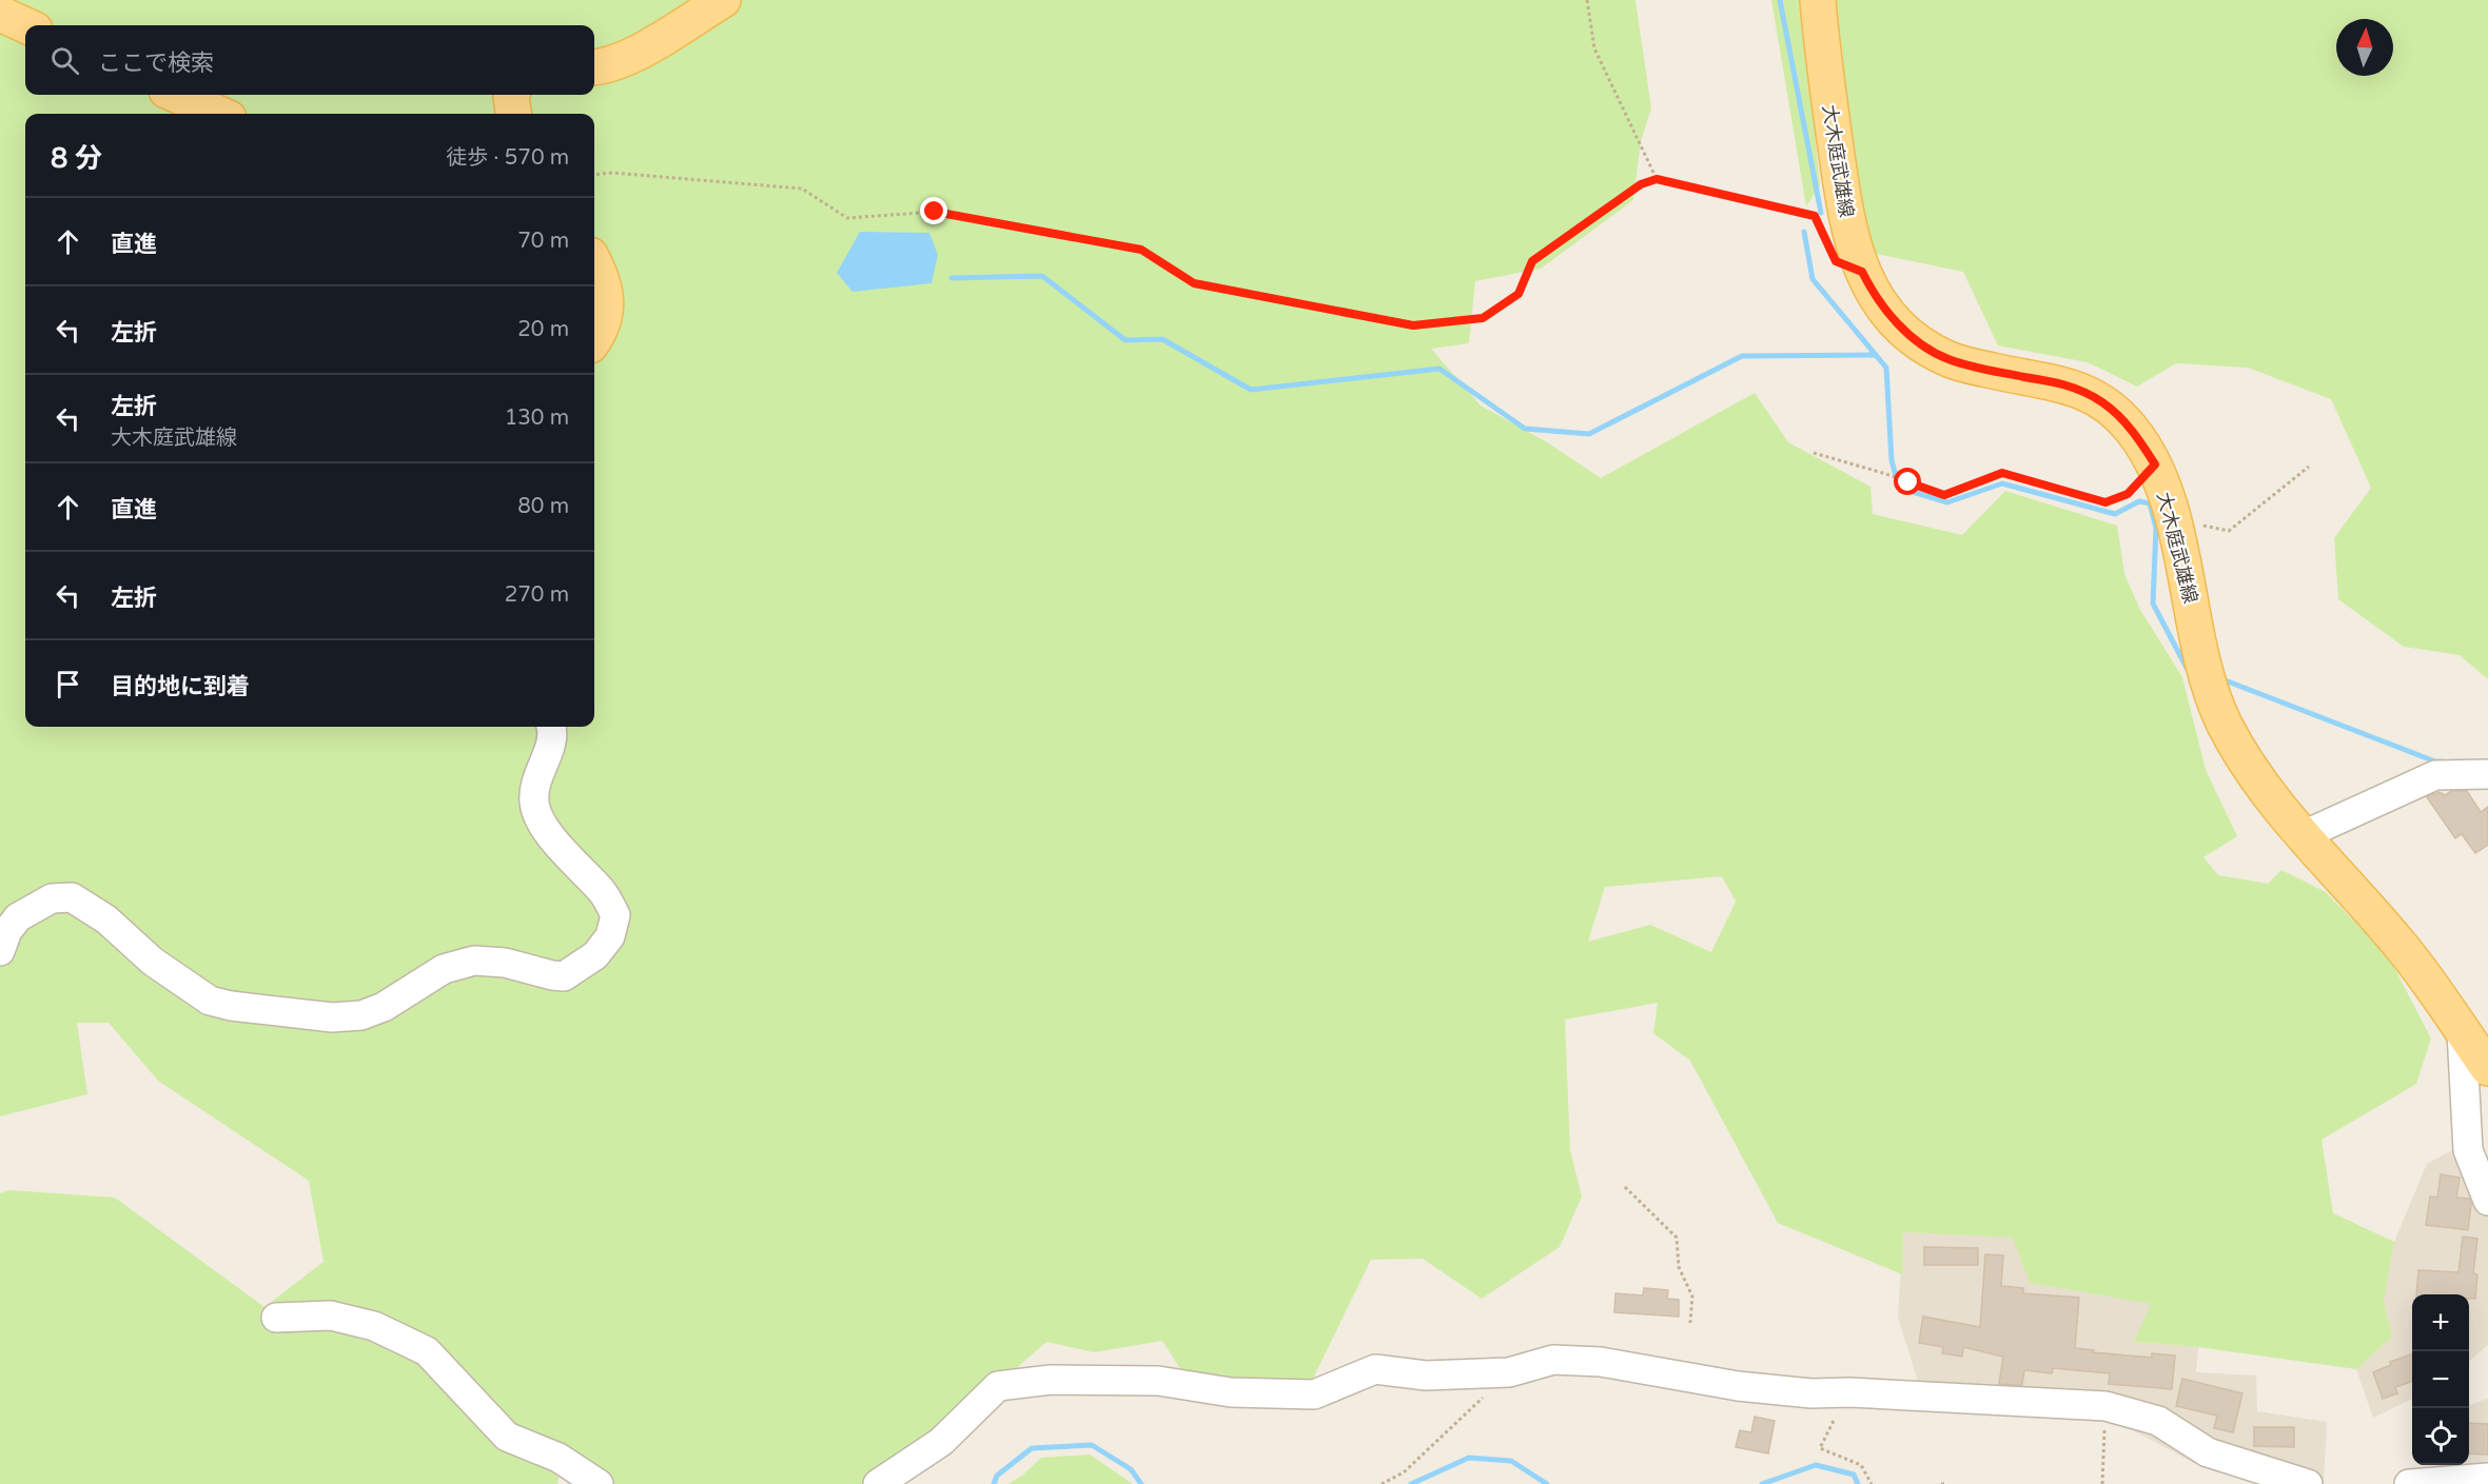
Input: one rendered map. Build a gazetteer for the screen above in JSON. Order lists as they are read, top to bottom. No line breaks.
{"streets":{"main road":["大木庭武雄線"]},"north":"top","page":{"search":"ここで検索","heading":["8 分","徒歩 · 570 m"],"list":[["直進","70 m"],["左折","20 m"],["左折","大木庭武雄線","130 m"],["直進","80 m"],["左折","270 m"],"目的地に到着"],"map_buttons":["+","−"]}}
